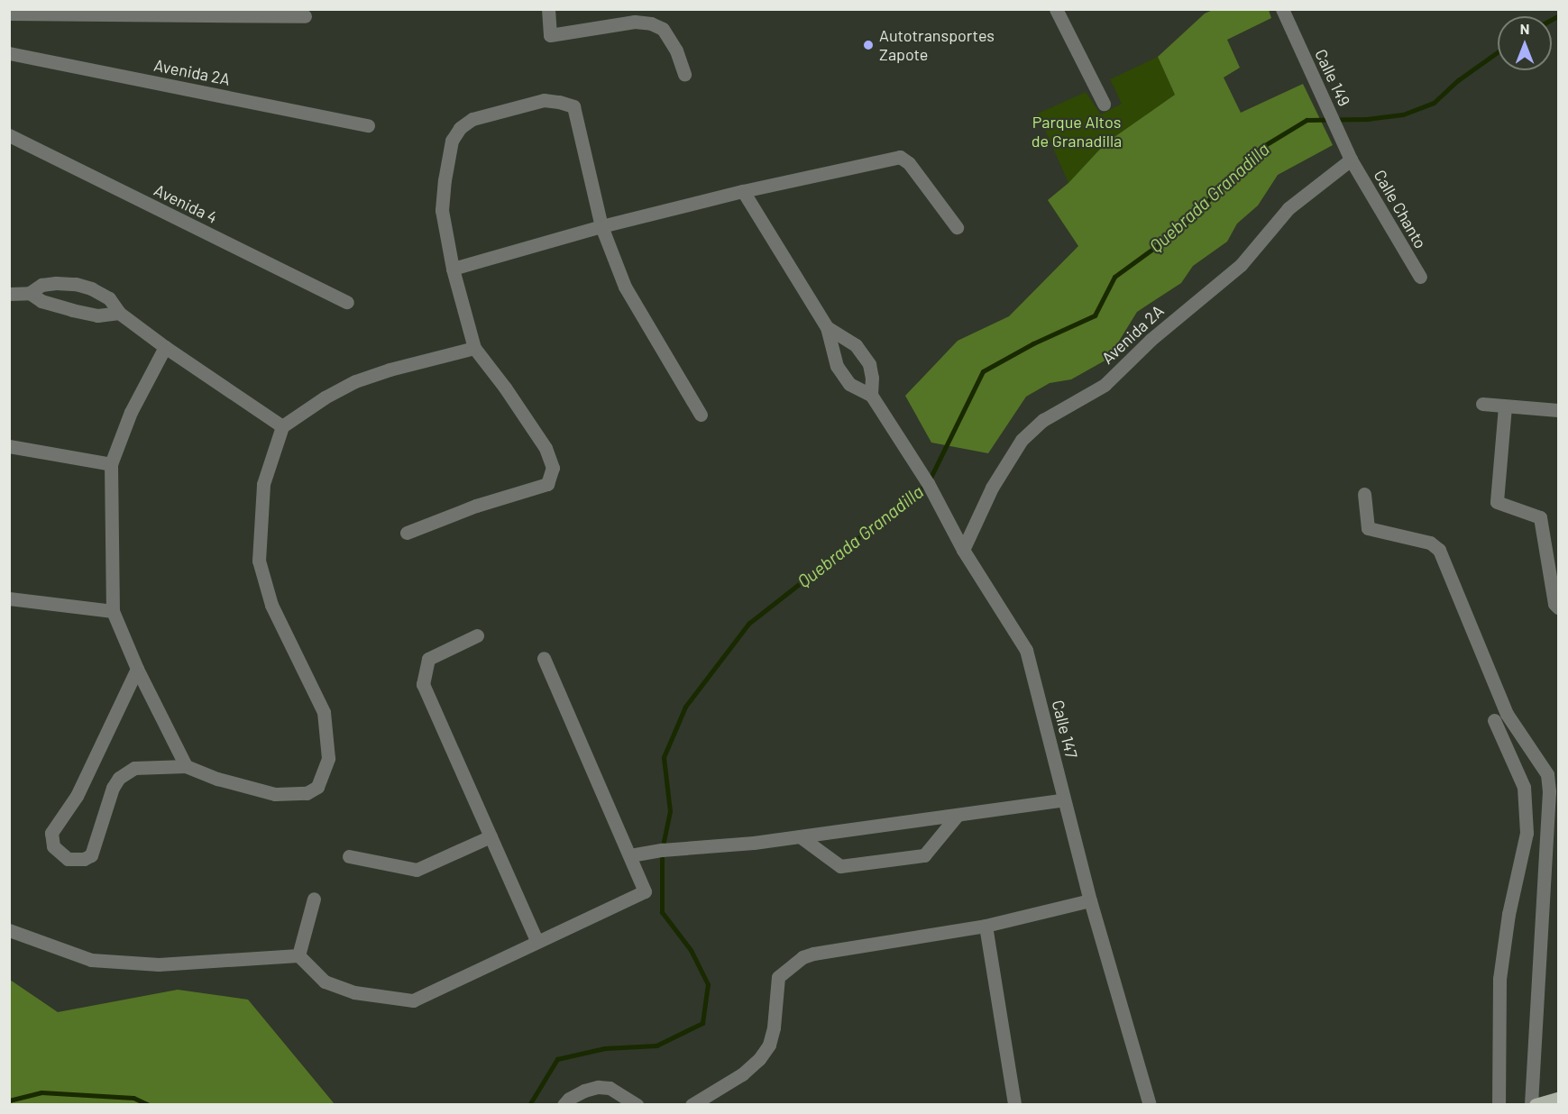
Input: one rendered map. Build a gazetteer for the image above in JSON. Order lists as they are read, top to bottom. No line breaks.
{"streets":{"street":["Avenida 2A","Calle 149","Avenida 4","Calle Chanto","Calle 147"]},"crossings":[["Avenida 2A","Calle 149"],["Avenida 2A","Calle Chanto"],["Avenida 2A","Calle 147"],["Calle 149","Calle Chanto"]],"water":["Quebrada Granadilla"],"parks":["Parque Altos de Granadilla"],"places":["Autotransportes Zapote"],"north":"top"}
